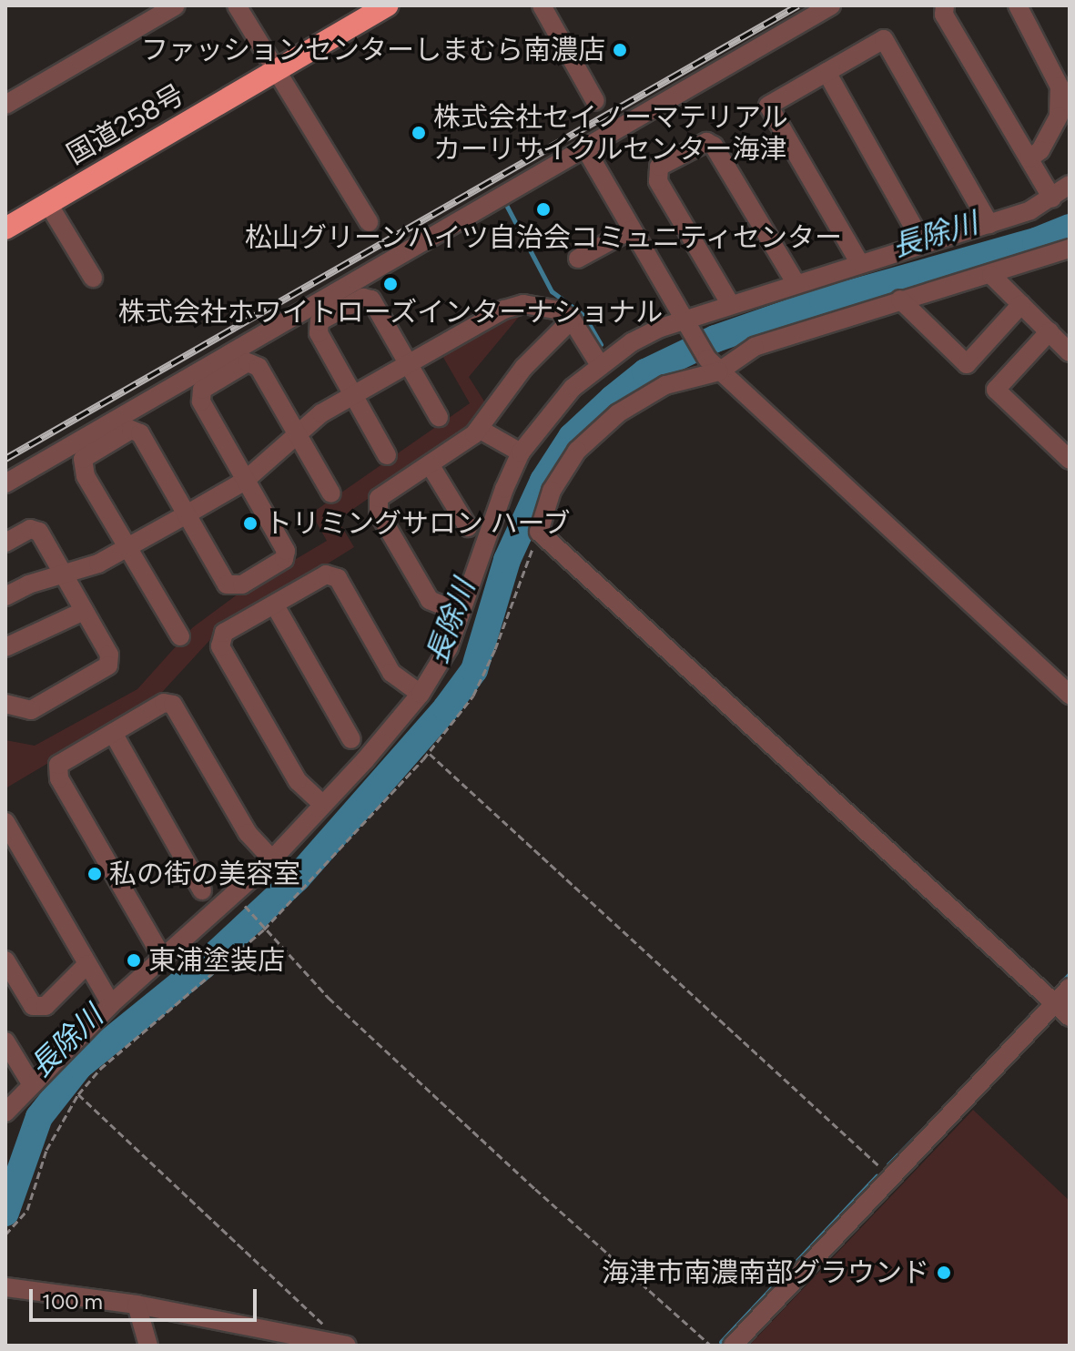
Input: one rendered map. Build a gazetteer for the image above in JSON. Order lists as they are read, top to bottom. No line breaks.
{"streets":{"highway":["国道258号"]},"water":["長除川"],"places":["ファッションセンターしまむら南濃店","株式会社セイノーマテリアル カーリサイクルセンター海津","松山グリーンハイツ自治会コミュニティセンター","株式会社ホワイトローズインターナショナル","トリミングサロン ハーブ","私の街の美容室","東浦塗装店","海津市南濃南部グラウンド"],"scale_bar":"100 m"}
